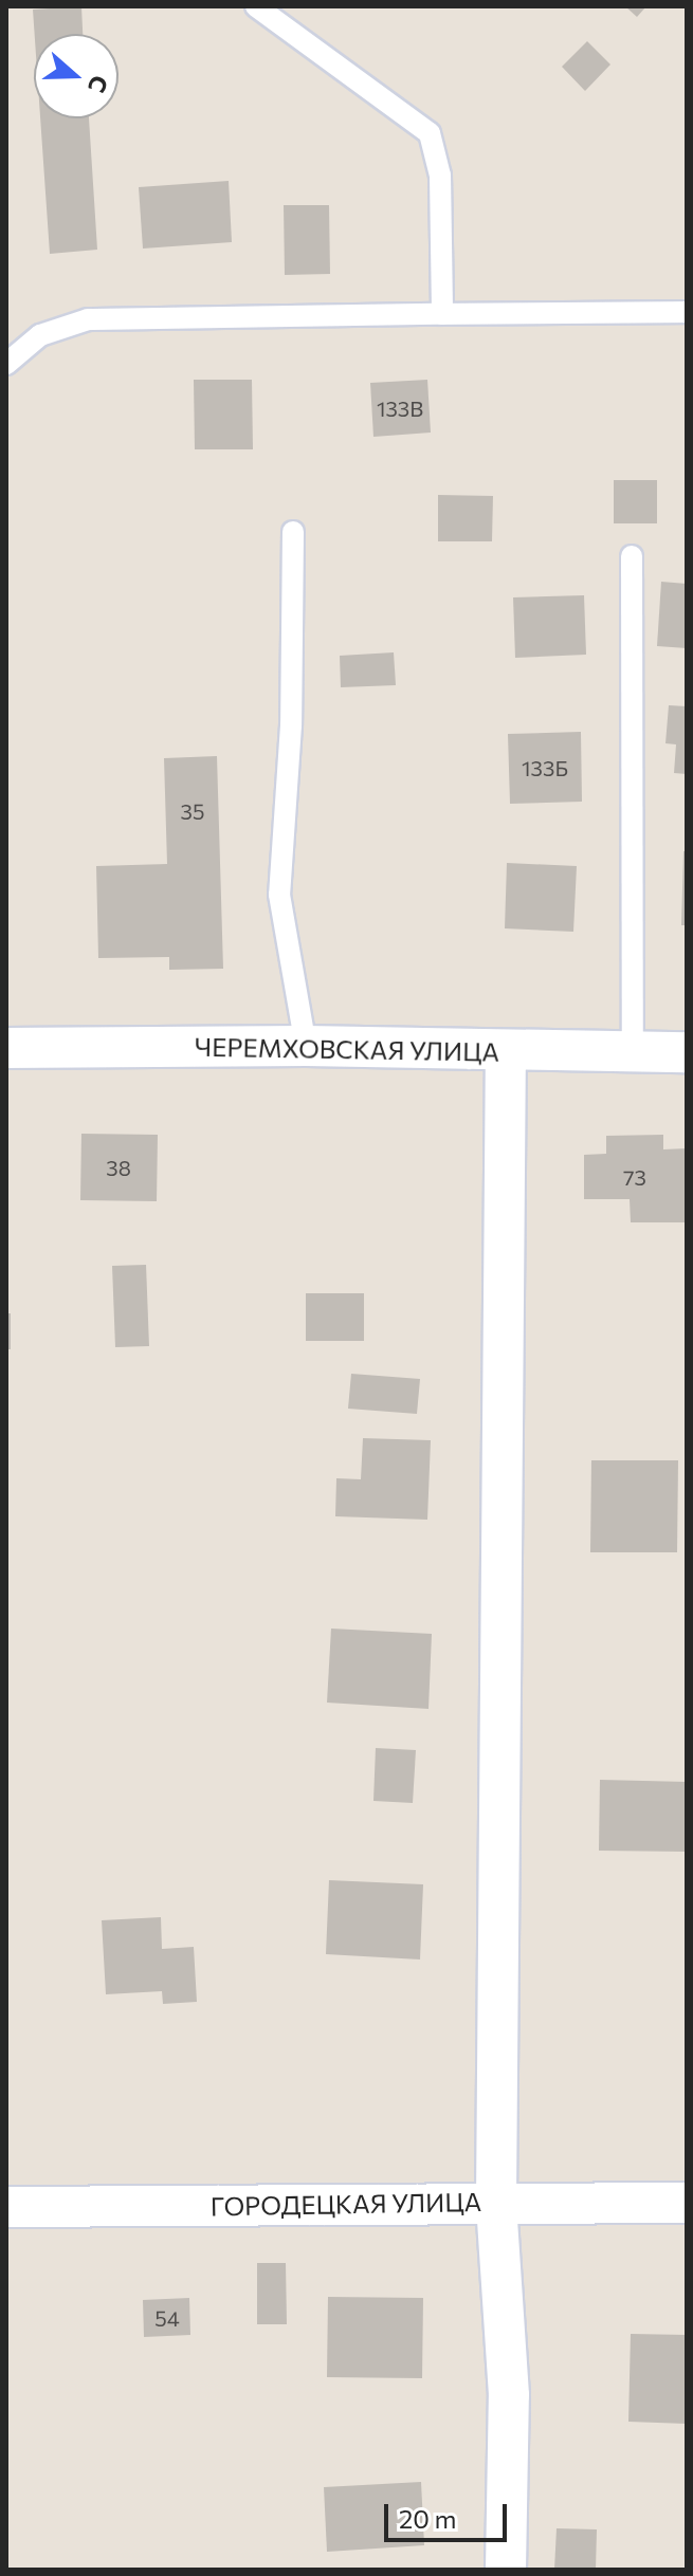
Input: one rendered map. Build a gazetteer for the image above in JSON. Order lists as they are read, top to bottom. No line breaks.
{"streets":{"street":["ЧЕРЕМХОВСКАЯ УЛИЦА","ГОРОДЕЦКАЯ УЛИЦА"]},"house_numbers":["133В","133Б","35","38","73","54"],"scale_bar":"20 m","north":"right"}
